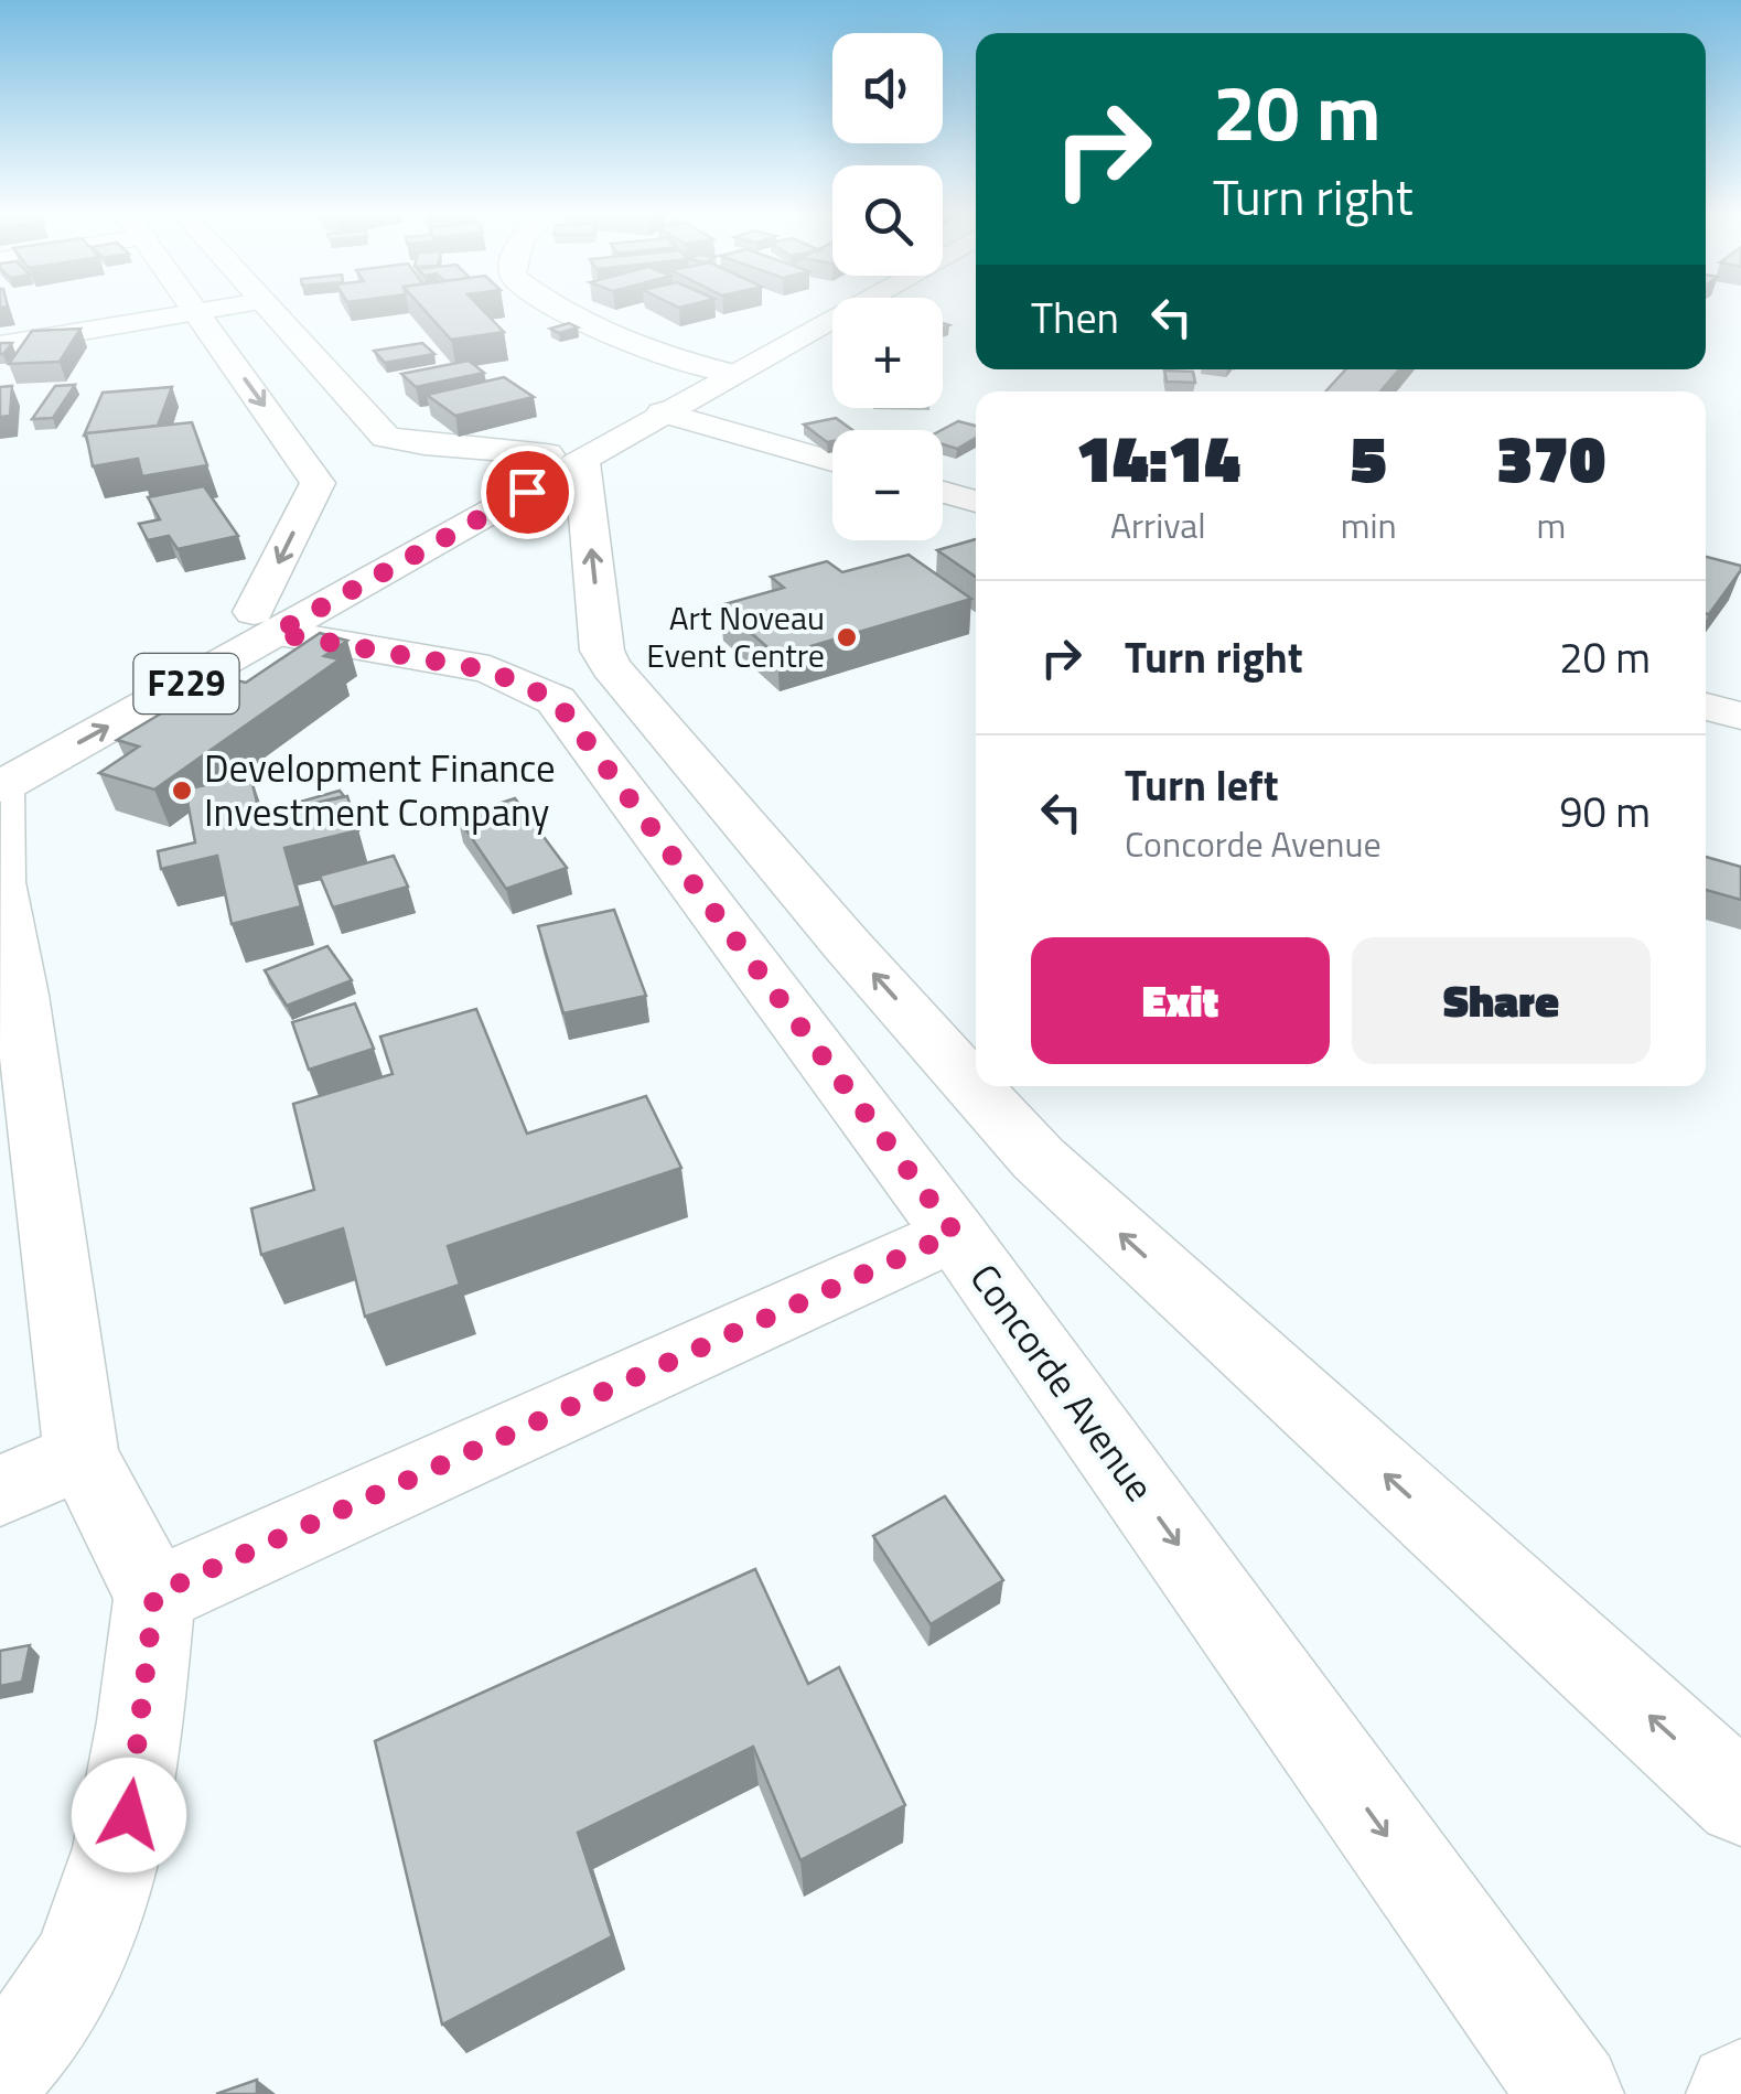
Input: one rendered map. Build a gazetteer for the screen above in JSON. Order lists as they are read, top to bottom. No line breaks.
{"streets":{"street":["F229","Concorde Avenue"]},"crossings":[["F229","Concorde Avenue"]],"places":["Art Noveau Event Centre","Development Finance Investment Company"],"page":{"map_buttons":["+","−"],"turn":["20 m","Turn right"],"then":"Then","eta":["14:14","Arrival","5","min","370","m"],"list":[{"name":"Turn right","value":"20 m"},{"name":"Turn left","note":"Concorde Avenue","value":"90 m"}],"buttons":["Exit","Share"]}}
